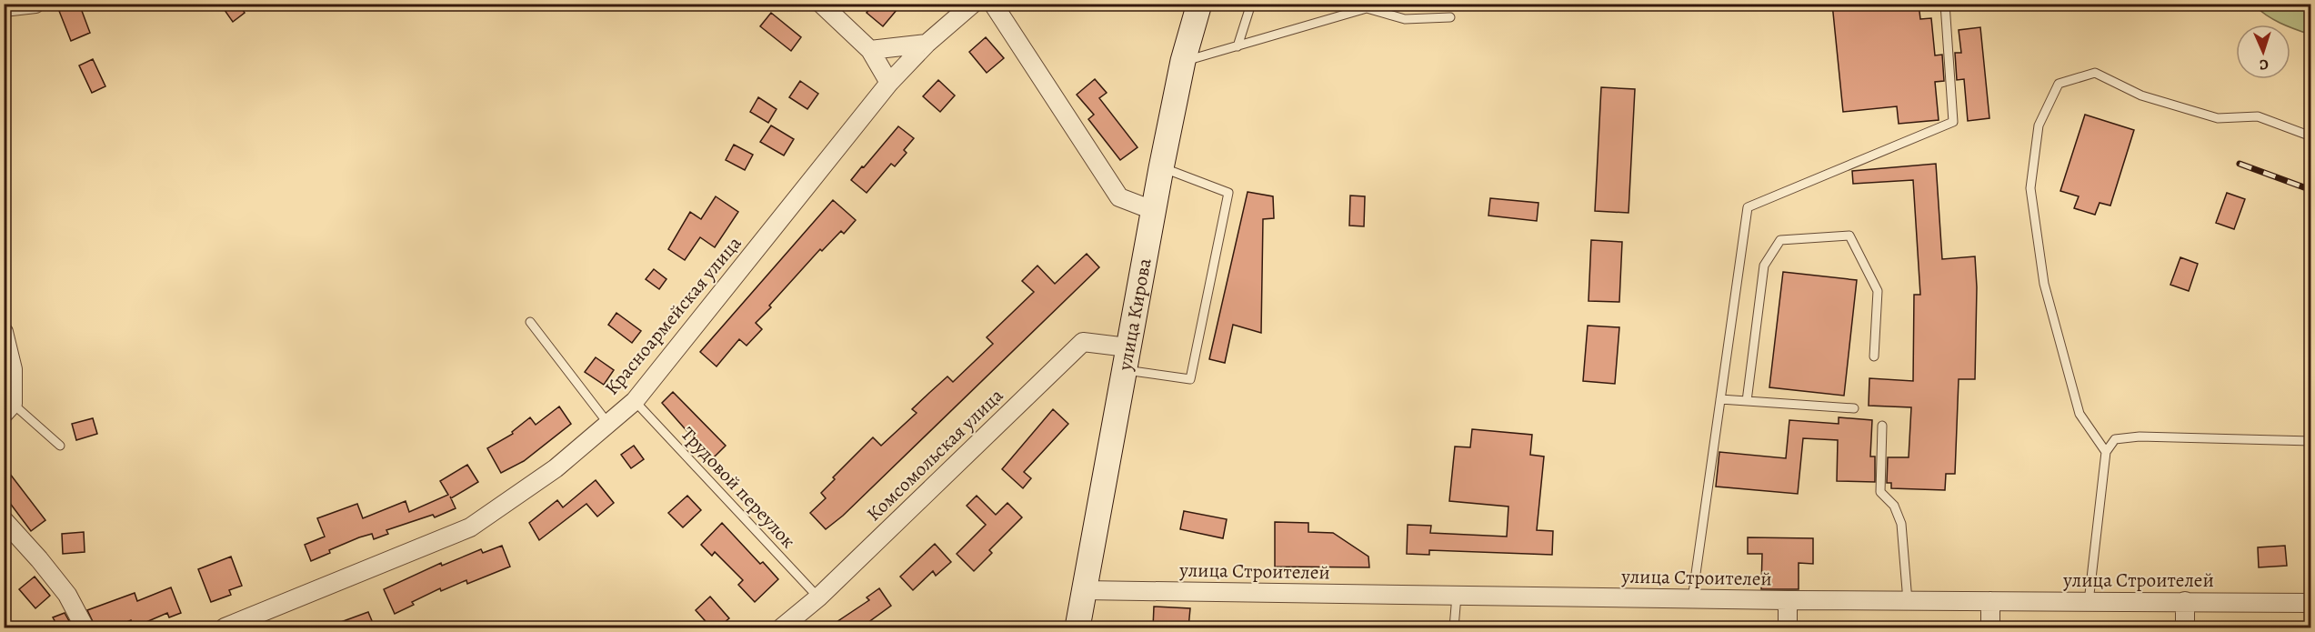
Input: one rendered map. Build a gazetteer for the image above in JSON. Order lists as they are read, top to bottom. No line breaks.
{"streets":{"main road":["улица Кирова"],"street":["Красноармейская улица","Комсомольская улица","улица Строителей"],"lane":["Трудовой переулок"]},"crossings":[["Красноармейская улица","Трудовой переулок"],["улица Кирова","Комсомольская улица"],["улица Кирова","улица Строителей"],["Комсомольская улица","Трудовой переулок"]],"north":"bottom"}
